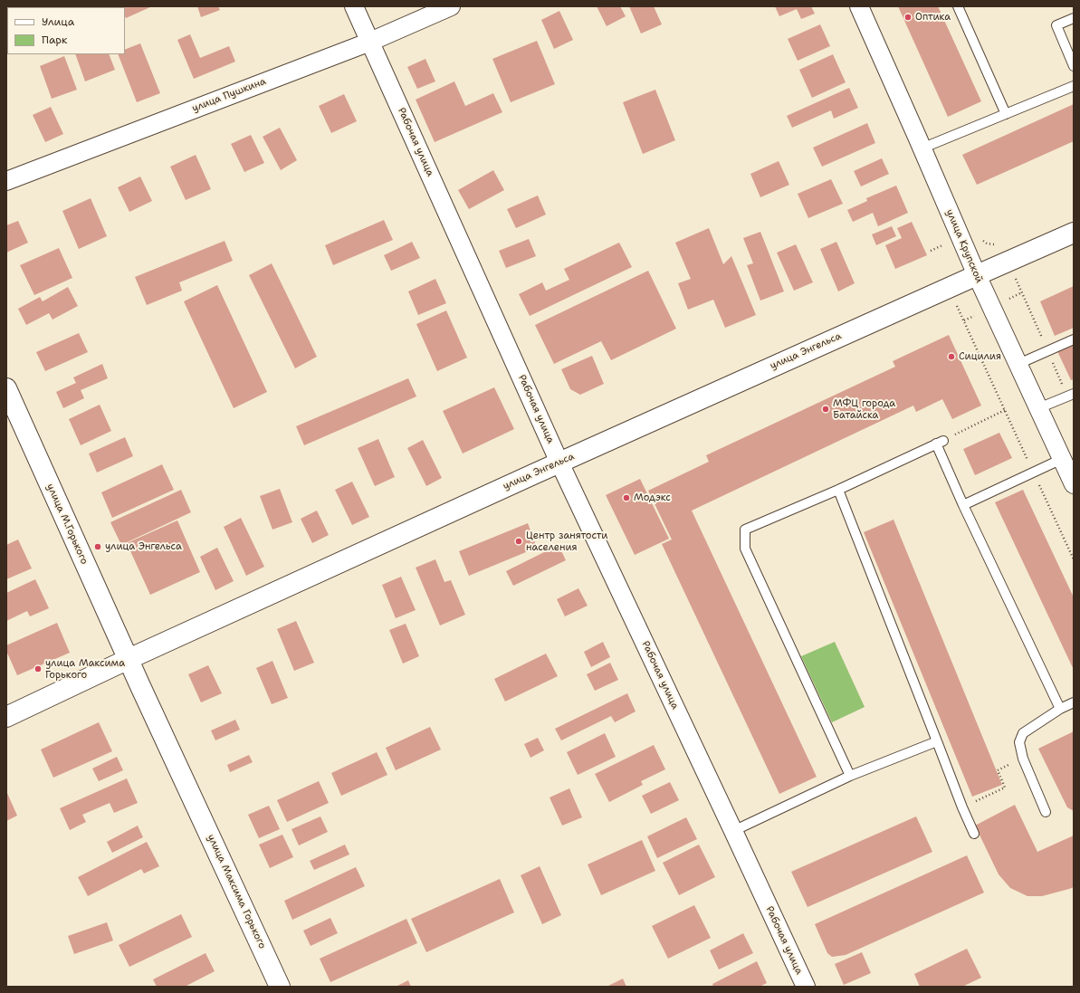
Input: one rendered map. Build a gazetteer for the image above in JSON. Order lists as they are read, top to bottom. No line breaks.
{"streets":{"main road":["улица Энгельса","улица М.Горького","улица Максима Горького"],"street":["улица Пушкина","Рабочая улица","улица Крупской"]},"crossings":[["улица Пушкина","Рабочая улица"],["Рабочая улица","улица Энгельса"],["улица Крупской","улица Энгельса"],["улица Энгельса","улица М.Горького"],["улица Энгельса","улица Максима Горького"],["улица М.Горького","улица Максима Горького"]],"places":["Оптика","Сицилия","МФЦ города Батайска","Модэкс","Центр занятости населения","улица Энгельса","улица Максима Горького"],"legend":["Улица","Парк"]}
